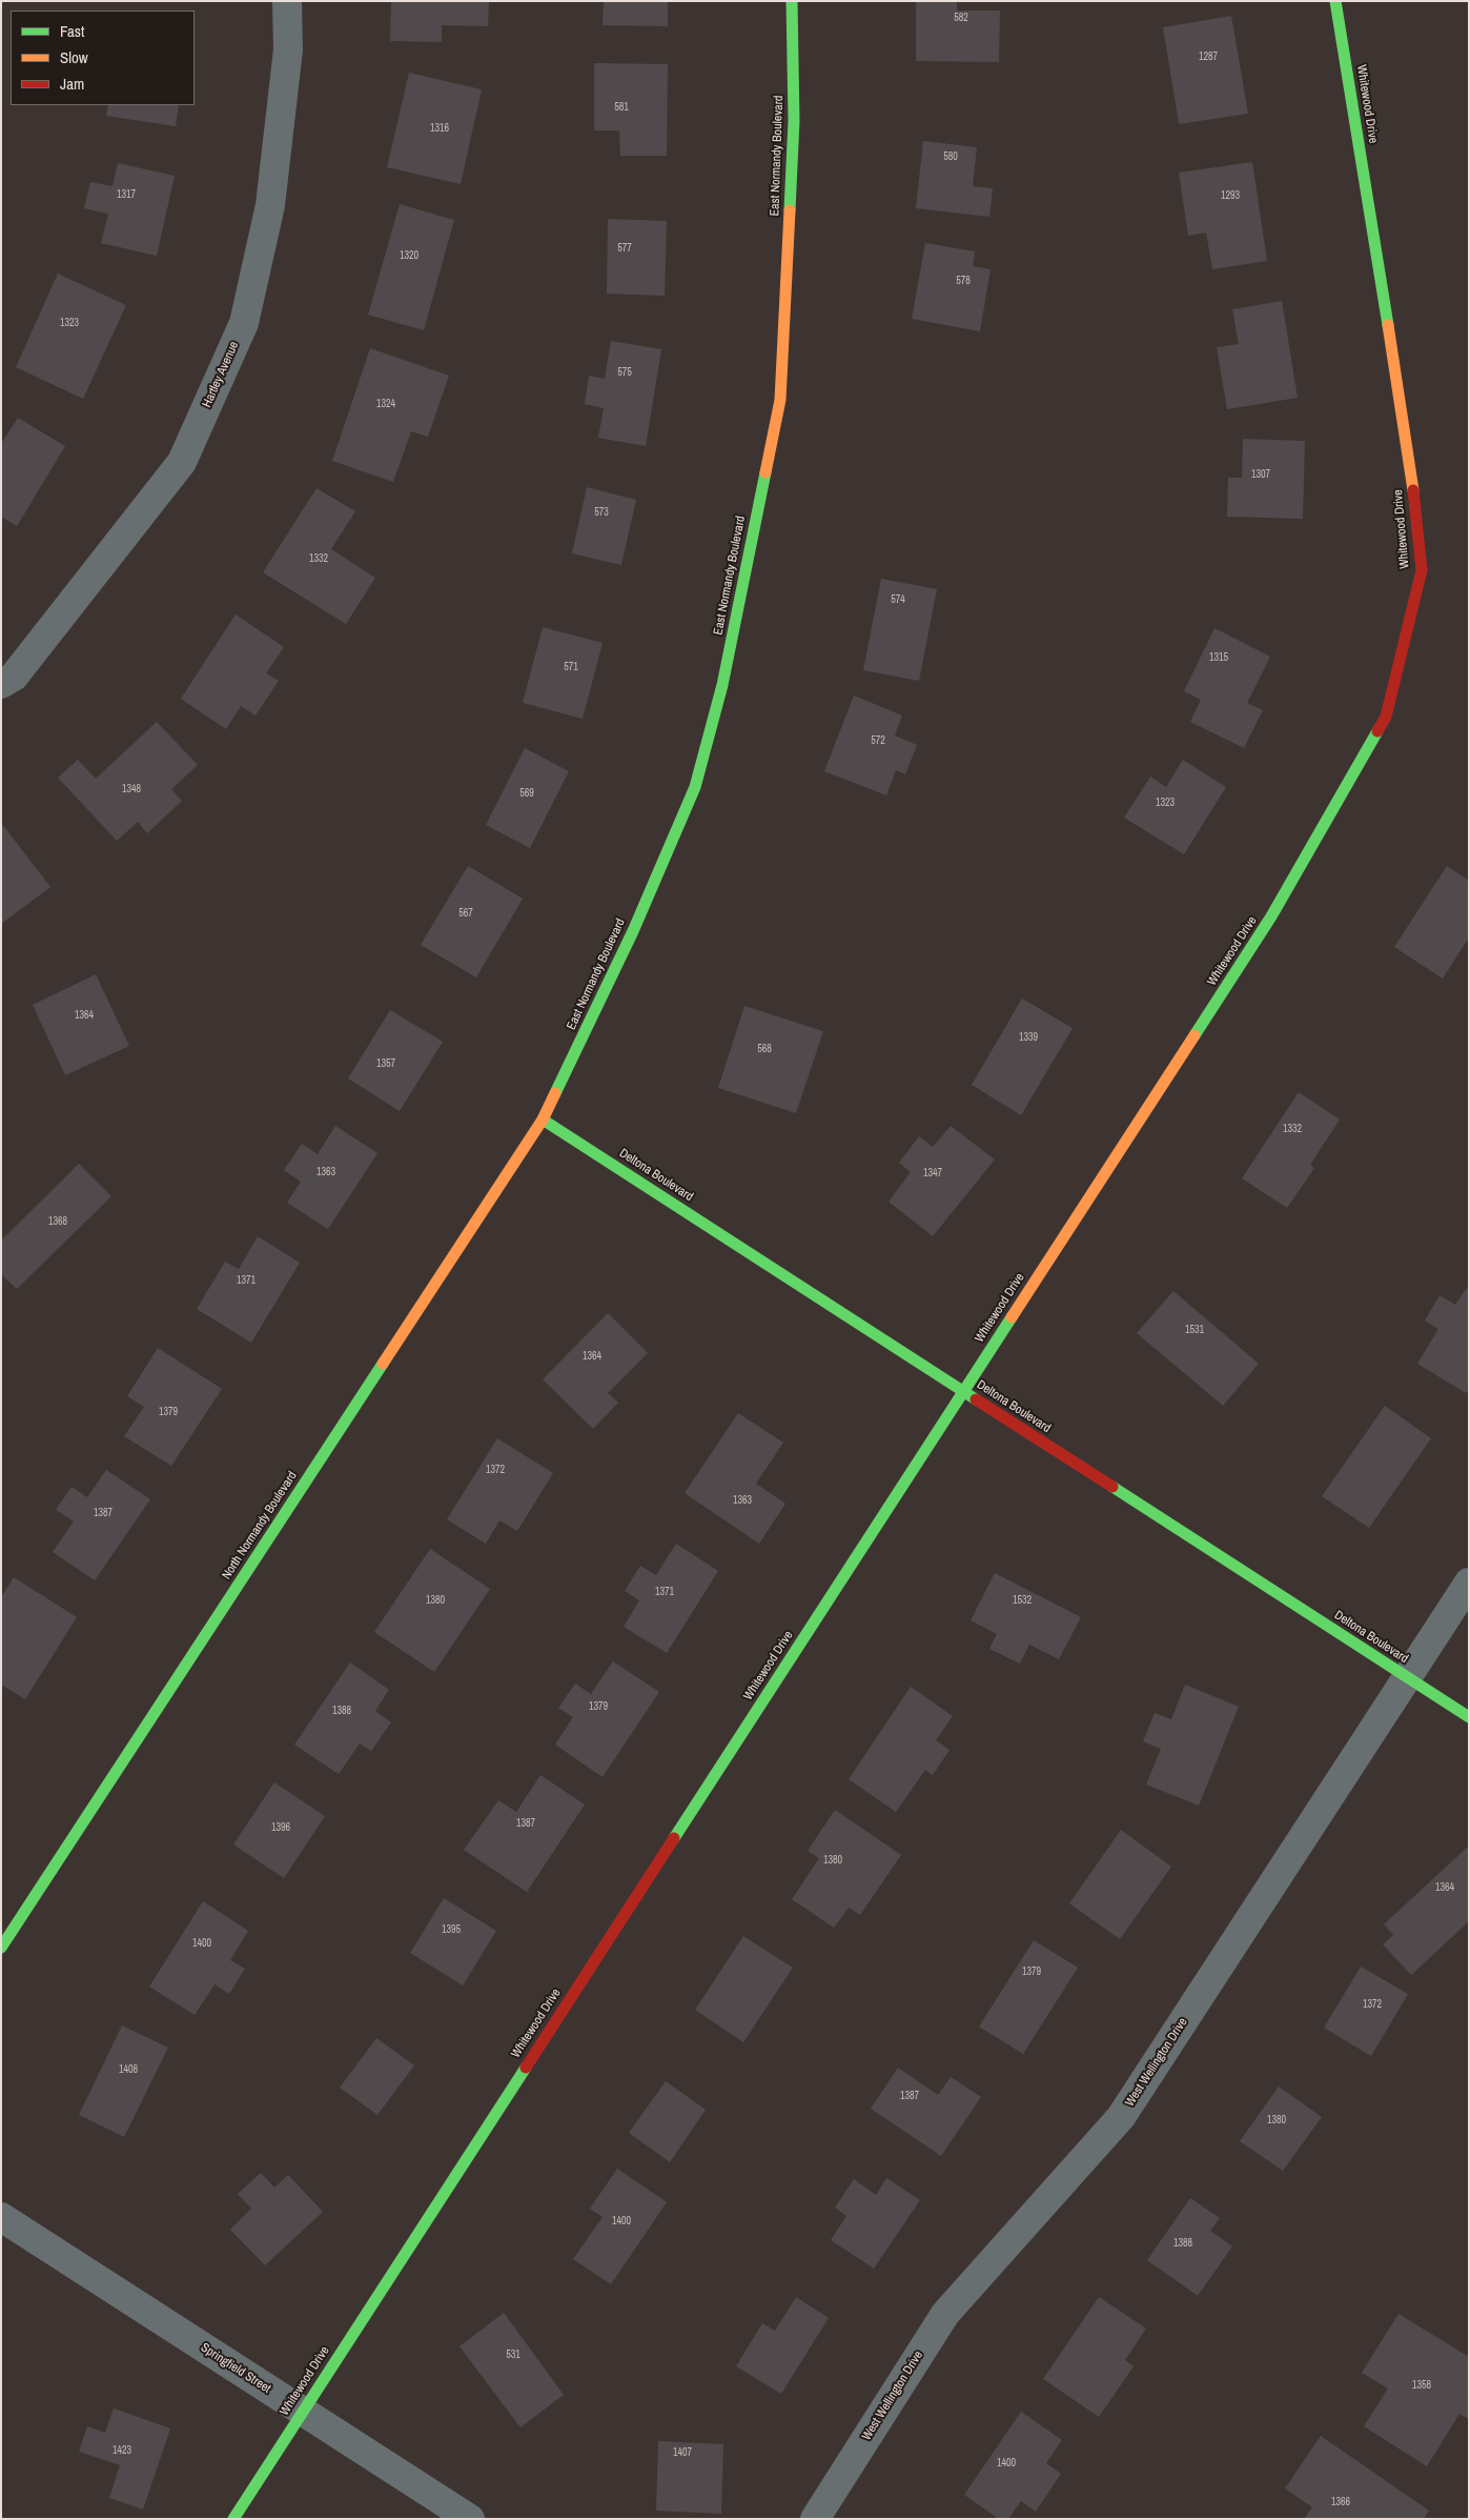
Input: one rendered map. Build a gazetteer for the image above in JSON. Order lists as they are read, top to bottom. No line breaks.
{"streets":{"street":["Whitewood Drive","East Normandy Boulevard","Hartley Avenue","Deltona Boulevard","North Normandy Boulevard","West Wellington Drive","Springfield Street"]},"crossings":[["Whitewood Drive","Deltona Boulevard"],["Whitewood Drive","Springfield Street"],["East Normandy Boulevard","Deltona Boulevard"],["East Normandy Boulevard","North Normandy Boulevard"],["Deltona Boulevard","North Normandy Boulevard"],["Deltona Boulevard","West Wellington Drive"]],"house_numbers":["582","1287","581","1316","580","1317","1293","577","1320","578","1323","575","1324","1307","573","1332","574","1315","571","572","1348","569","1323","567","1364","1339","568","1357","1332","1363","1347","1368","1371","1531","1364","1379","1372","1363","1387","1371","1380","1532","1379","1388","1387","1396","1380","1364","1395","1400","1379","1372","1408","1387","1380","1400","1388","531","1358","1423","1407","1400","1366"],"legend":["Fast","Slow","Jam"]}
